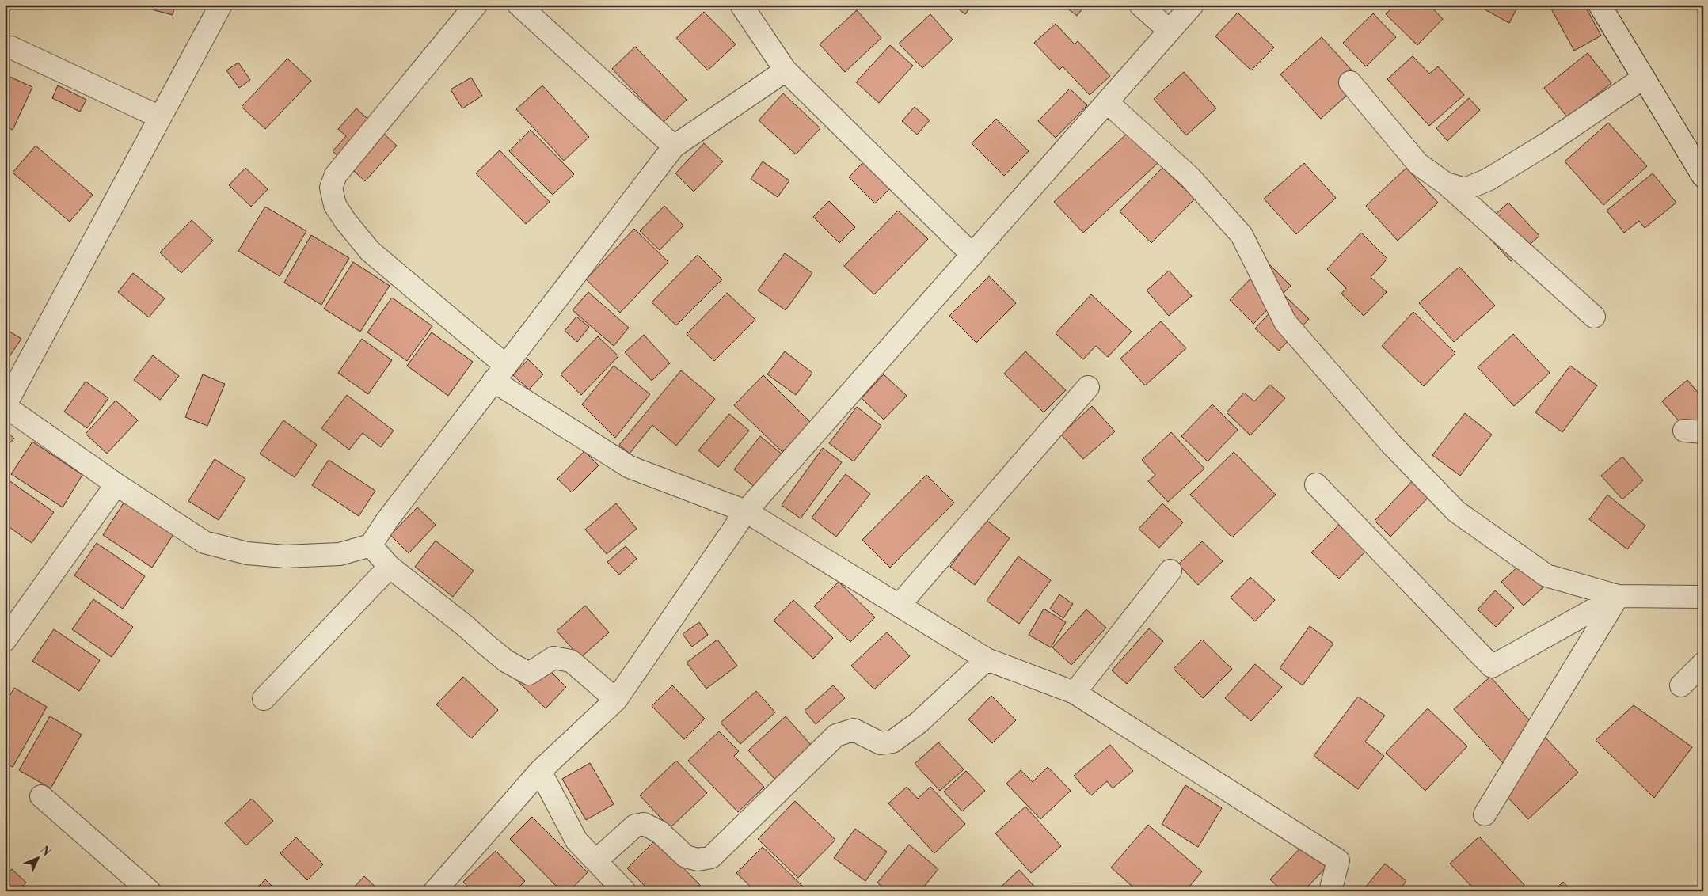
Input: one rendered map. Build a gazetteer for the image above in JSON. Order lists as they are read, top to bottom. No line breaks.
{"north":"top right"}
